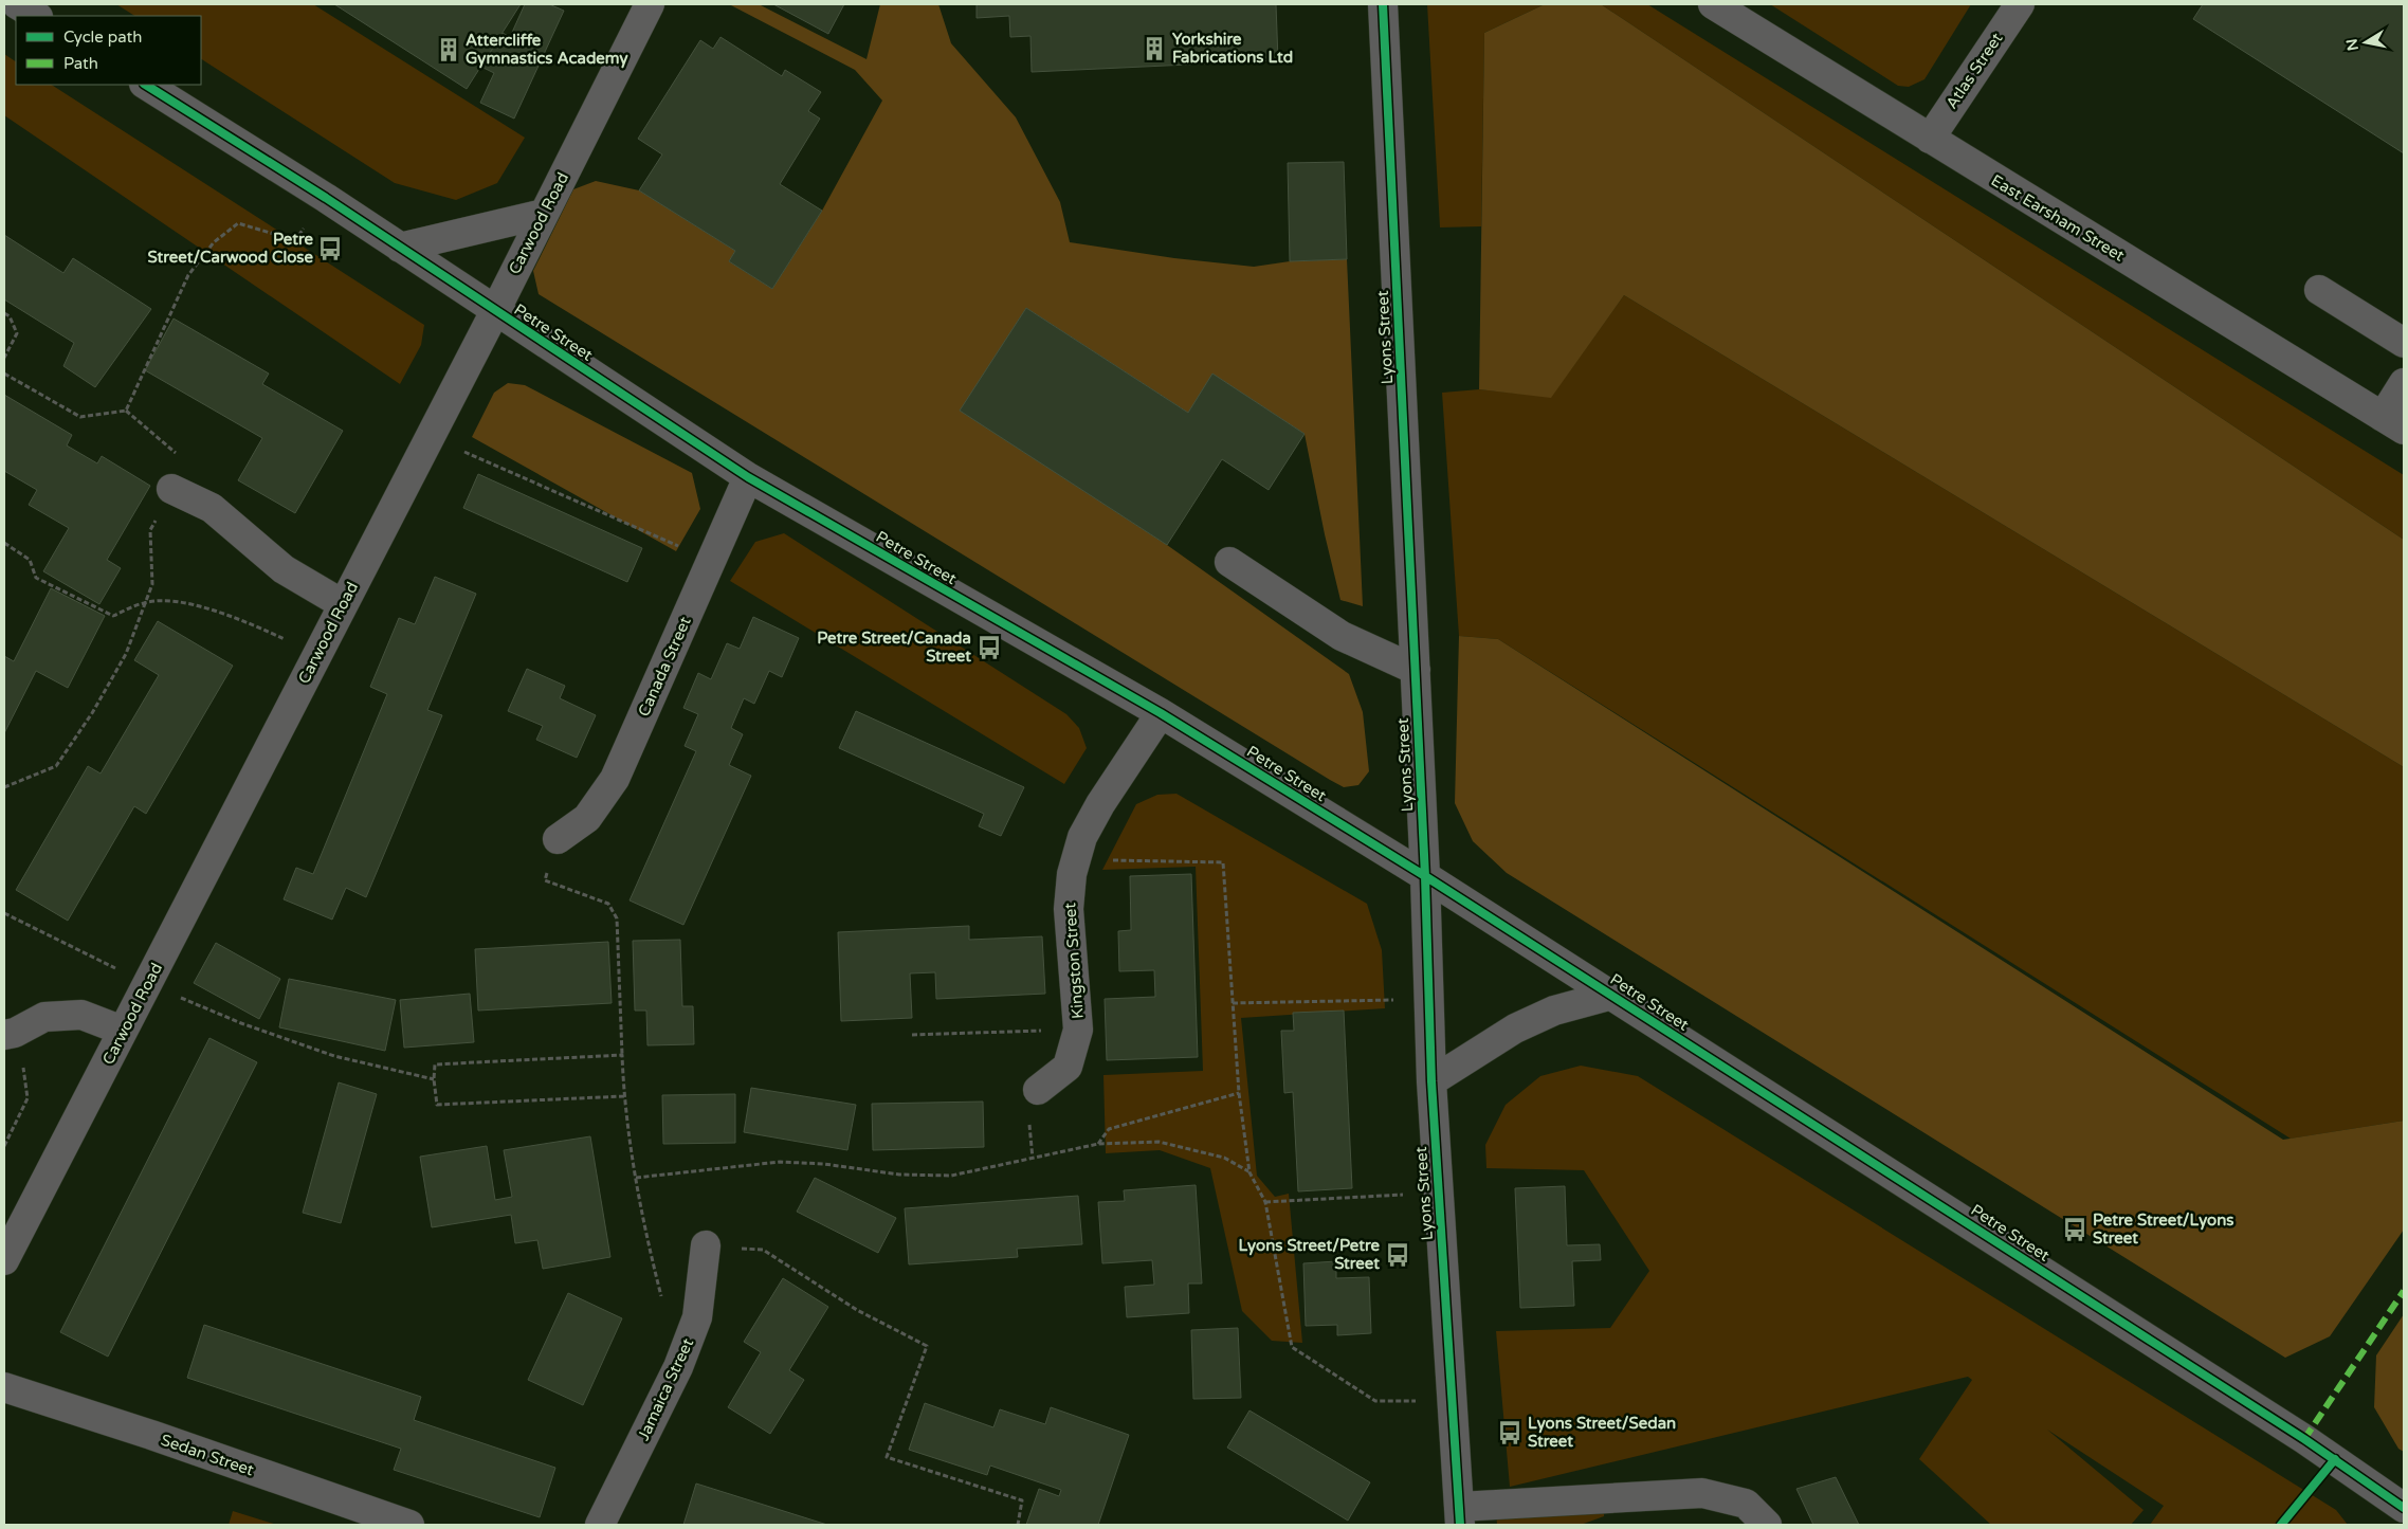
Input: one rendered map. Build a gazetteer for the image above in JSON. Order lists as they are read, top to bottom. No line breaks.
{"streets":{"street":["Atlas Street","East Earsham Street","Carwood Road","Petre Street","Lyons Street","Canada Street","Kingston Street","Jamaica Street","Sedan Street"]},"crossings":[["Atlas Street","East Earsham Street"],["Carwood Road","Petre Street"],["Petre Street","Lyons Street"],["Petre Street","Canada Street"],["Petre Street","Kingston Street"]],"places":{"building":["Yorkshire Fabrications Ltd","Attercliffe Gymnastics Academy"],"bus stop":["Petre Street/Carwood Close","Petre Street/Canada Street","Petre Street/Lyons Street","Lyons Street/Petre Street","Lyons Street/Sedan Street"]},"legend":["Cycle path","Path"],"north":"left"}
